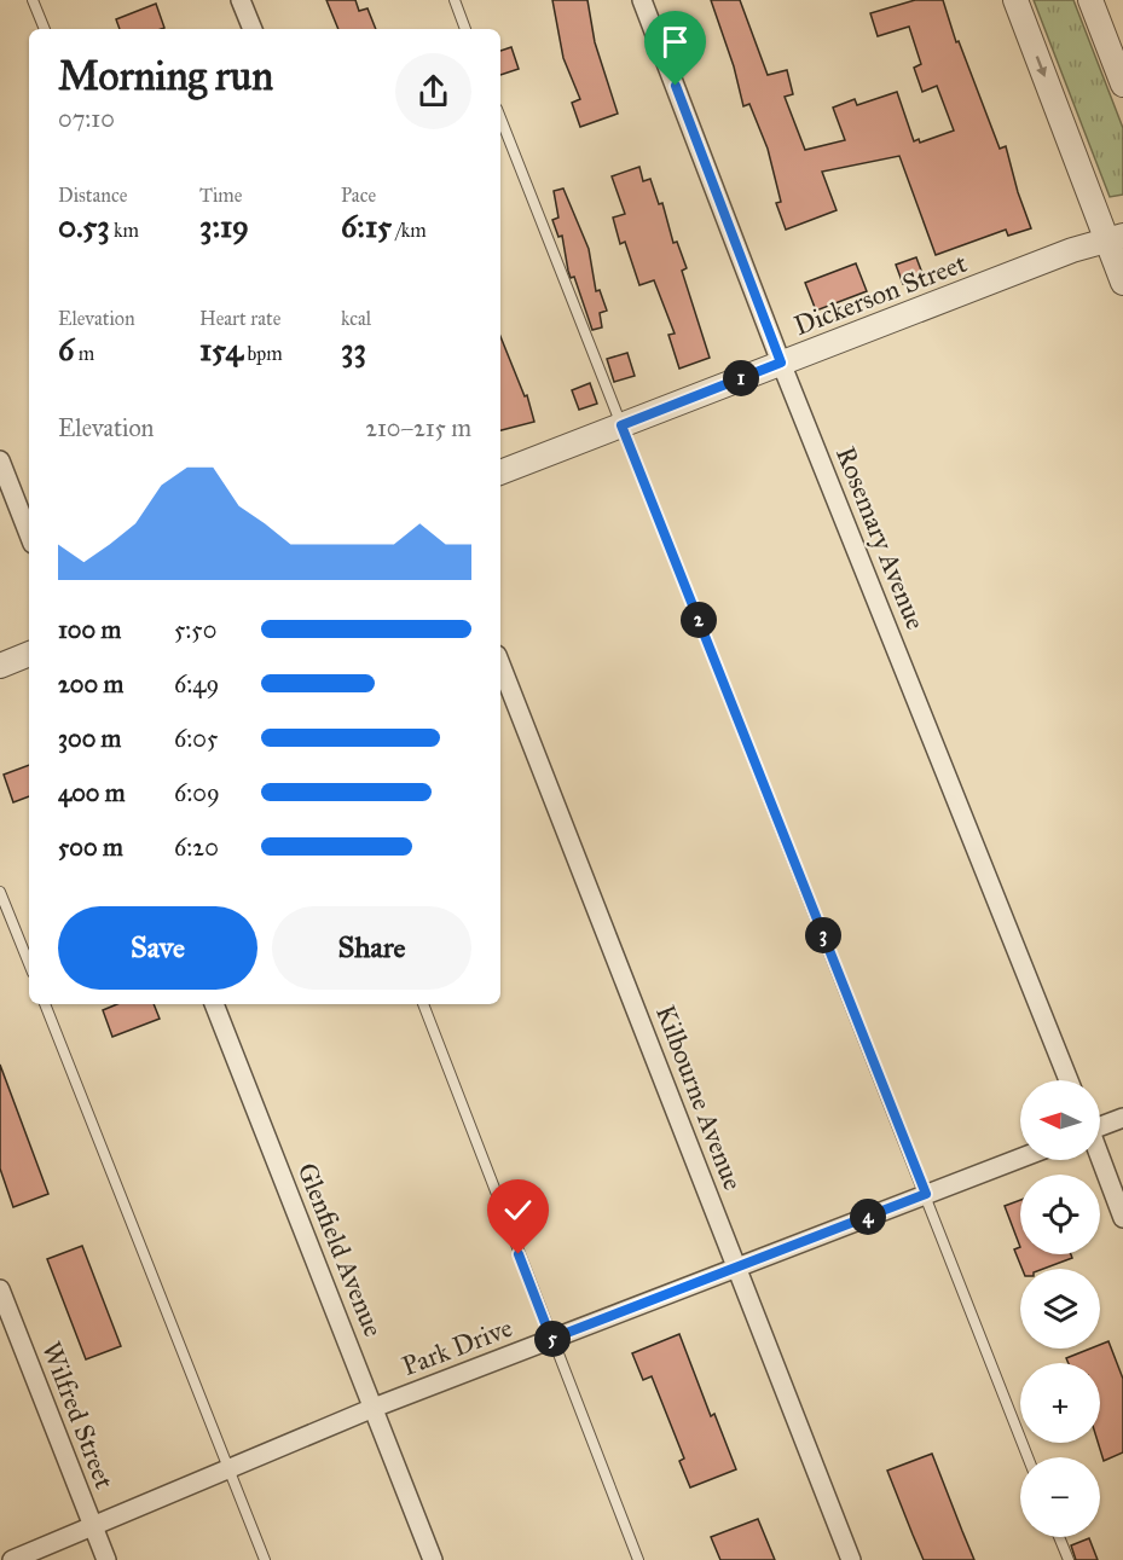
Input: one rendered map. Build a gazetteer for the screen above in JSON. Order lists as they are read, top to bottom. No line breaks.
{"streets":{"street":["Dickerson Street","Rosemary Avenue","Kilbourne Avenue","Glenfield Avenue","Park Drive","Wilfred Street"]},"crossings":[["Dickerson Street","Rosemary Avenue"],["Kilbourne Avenue","Park Drive"],["Glenfield Avenue","Park Drive"],["Park Drive","Wilfred Street"]],"north":"left","page":{"heading":["Morning run","07:10"],"stats":[["Distance","0.53 km"],["Time","3:19"],["Pace","6:15 /km"],["Elevation","6 m"],["Heart rate","154 bpm"],["kcal","33"]],"pins":["1","2","3","4","5"],"chart":["Elevation","210–215 m"],"list":[{"name":"100 m","note":"5:50"},{"name":"200 m","note":"6:49"},{"name":"300 m","note":"6:05"},{"name":"400 m","note":"6:09"},{"name":"500 m","note":"6:20"}],"buttons":["Save","Share"],"map_buttons":["+","−"]}}
